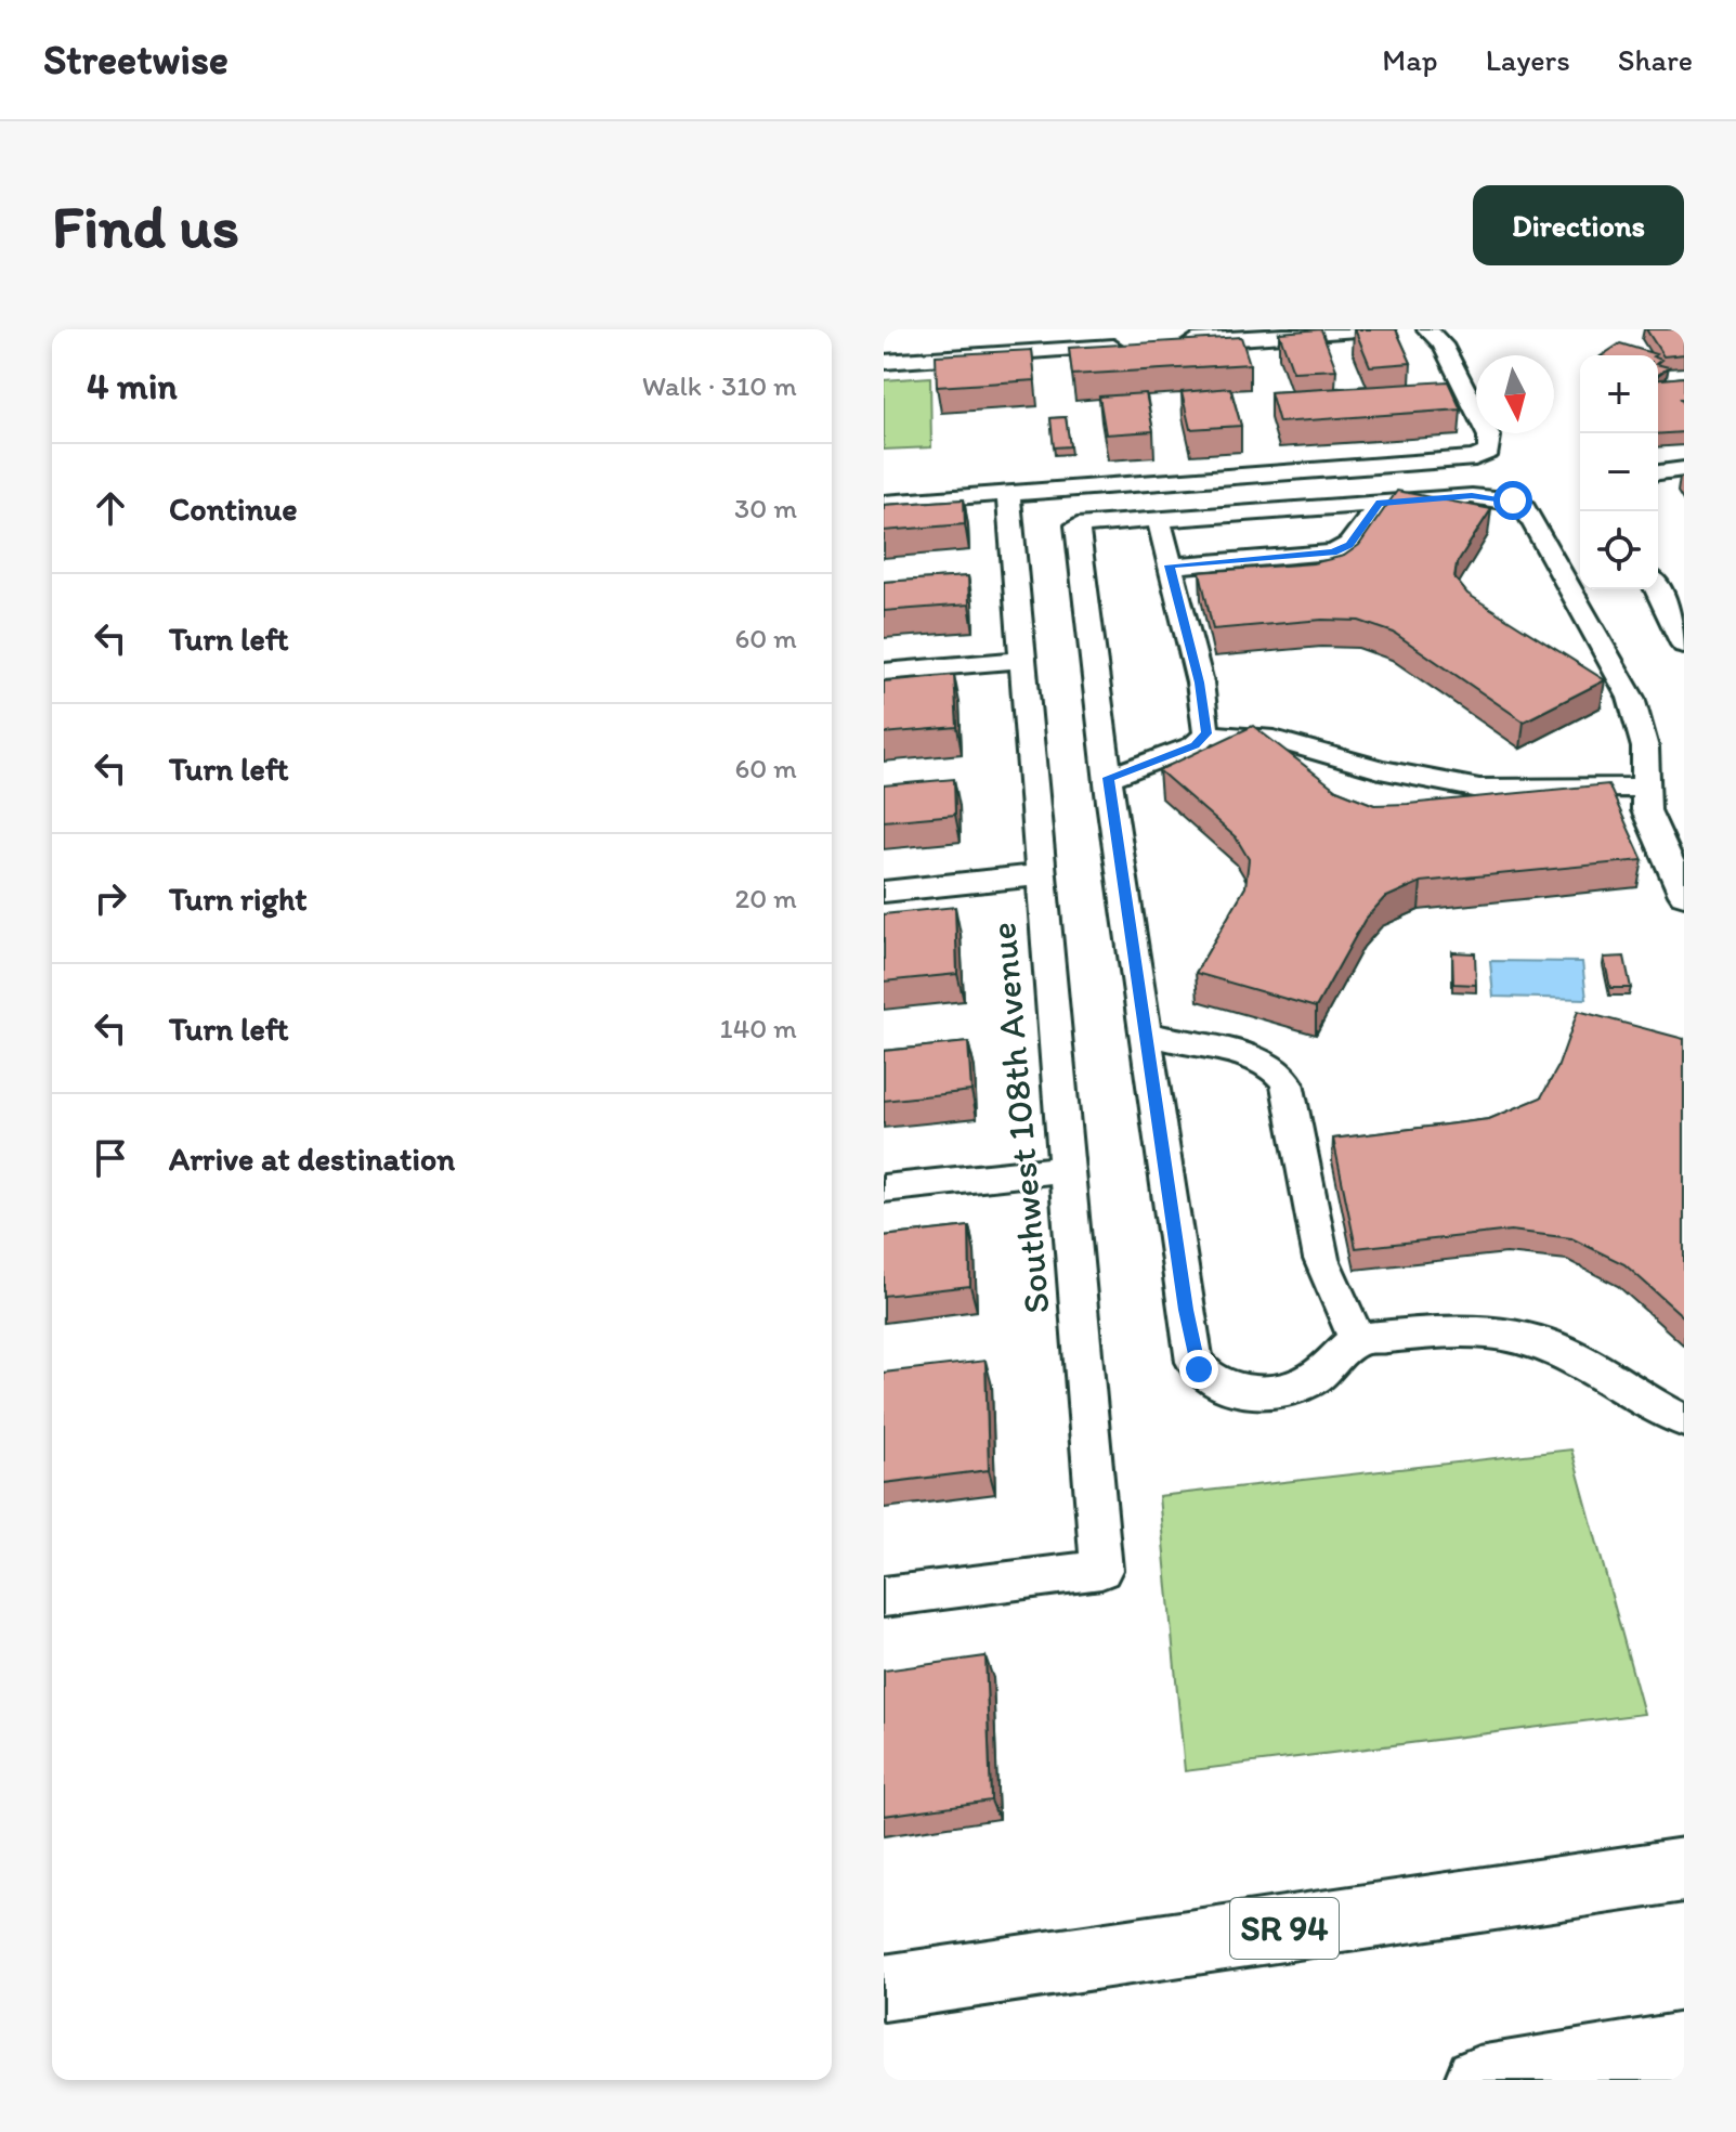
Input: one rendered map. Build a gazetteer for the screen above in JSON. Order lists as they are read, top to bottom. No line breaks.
{"streets":{"main road":["SR 94"],"street":["Southwest 108th Avenue"]},"north":"bottom","page":{"header":"Streetwise","nav":["Map","Layers","Share"],"buttons":"Directions","title":"Find us","heading":["4 min","Walk · 310 m"],"map_buttons":["+","−"],"list":[["Continue","30 m"],["Turn left","60 m"],["Turn left","60 m"],["Turn right","20 m"],["Turn left","140 m"],"Arrive at destination"]}}
